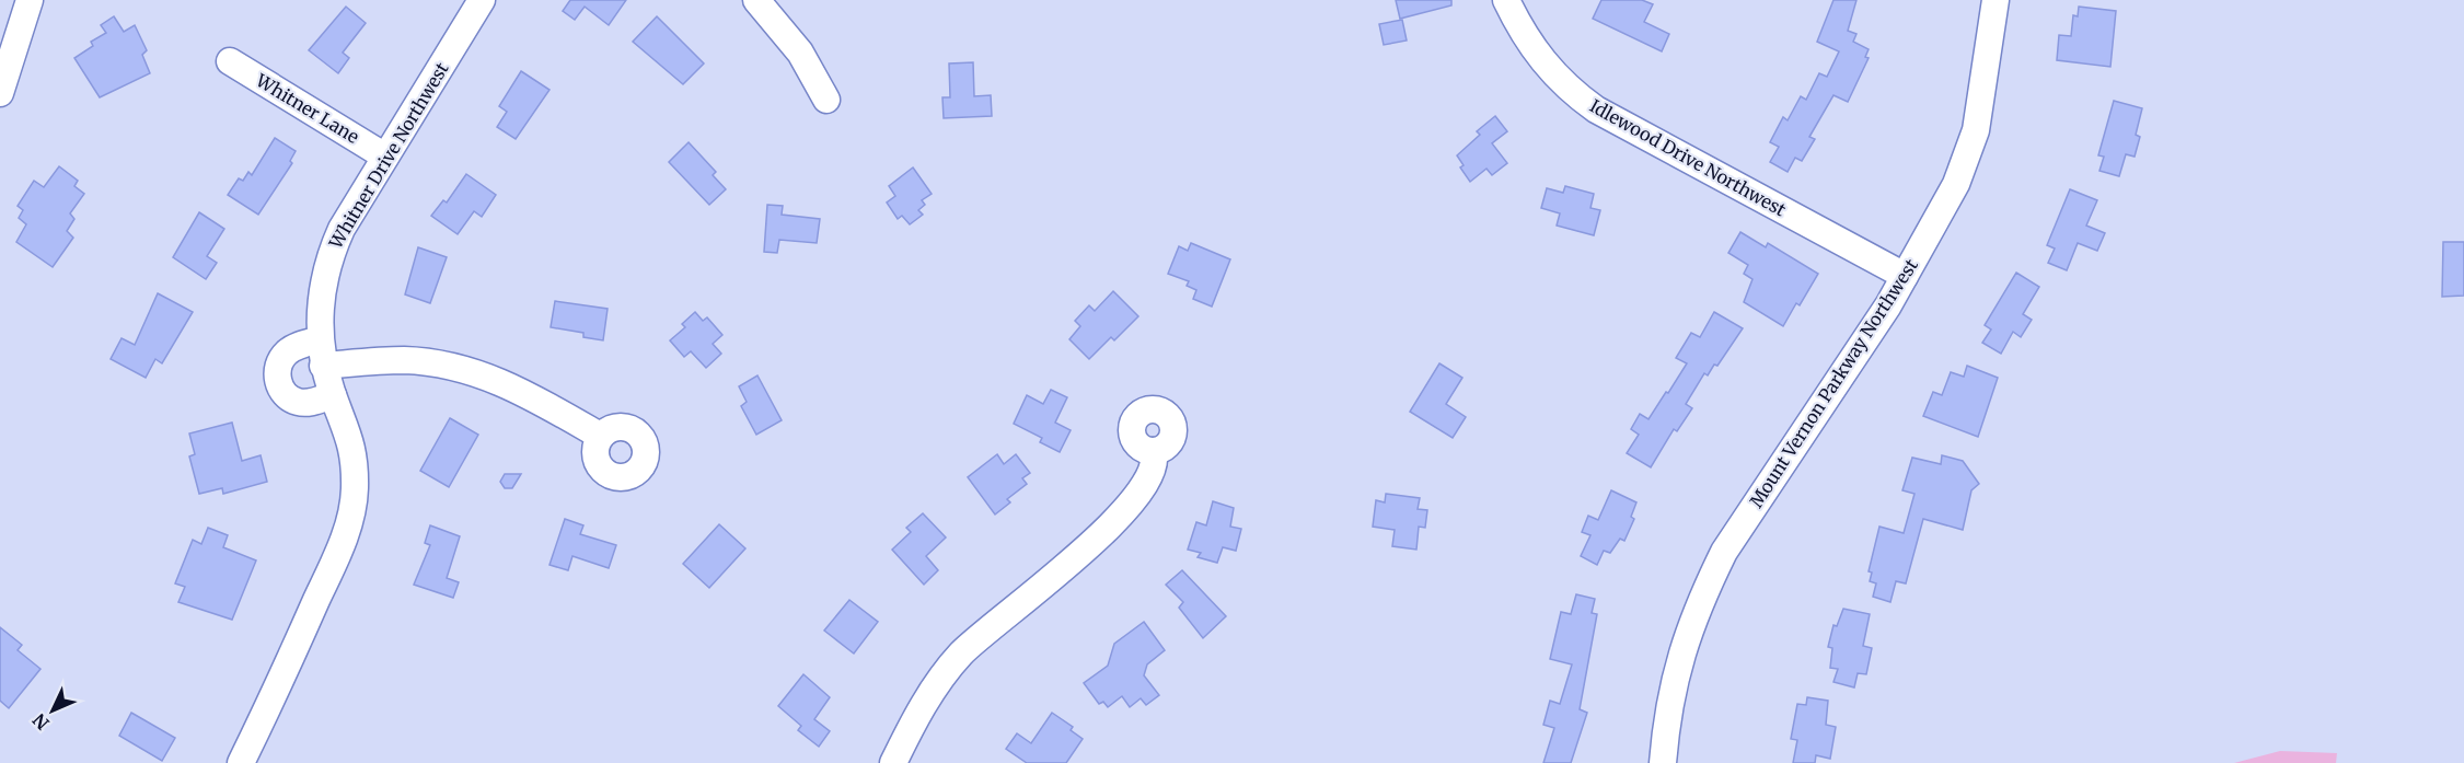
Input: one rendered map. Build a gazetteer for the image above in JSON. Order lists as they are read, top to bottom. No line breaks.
{"streets":{"street":["Whitner Lane","Whitner Drive Northwest","Idlewood Drive Northwest","Mount Vernon Parkway Northwest"]},"crossings":[["Whitner Lane","Whitner Drive Northwest"],["Idlewood Drive Northwest","Mount Vernon Parkway Northwest"]],"north":"bottom left"}
